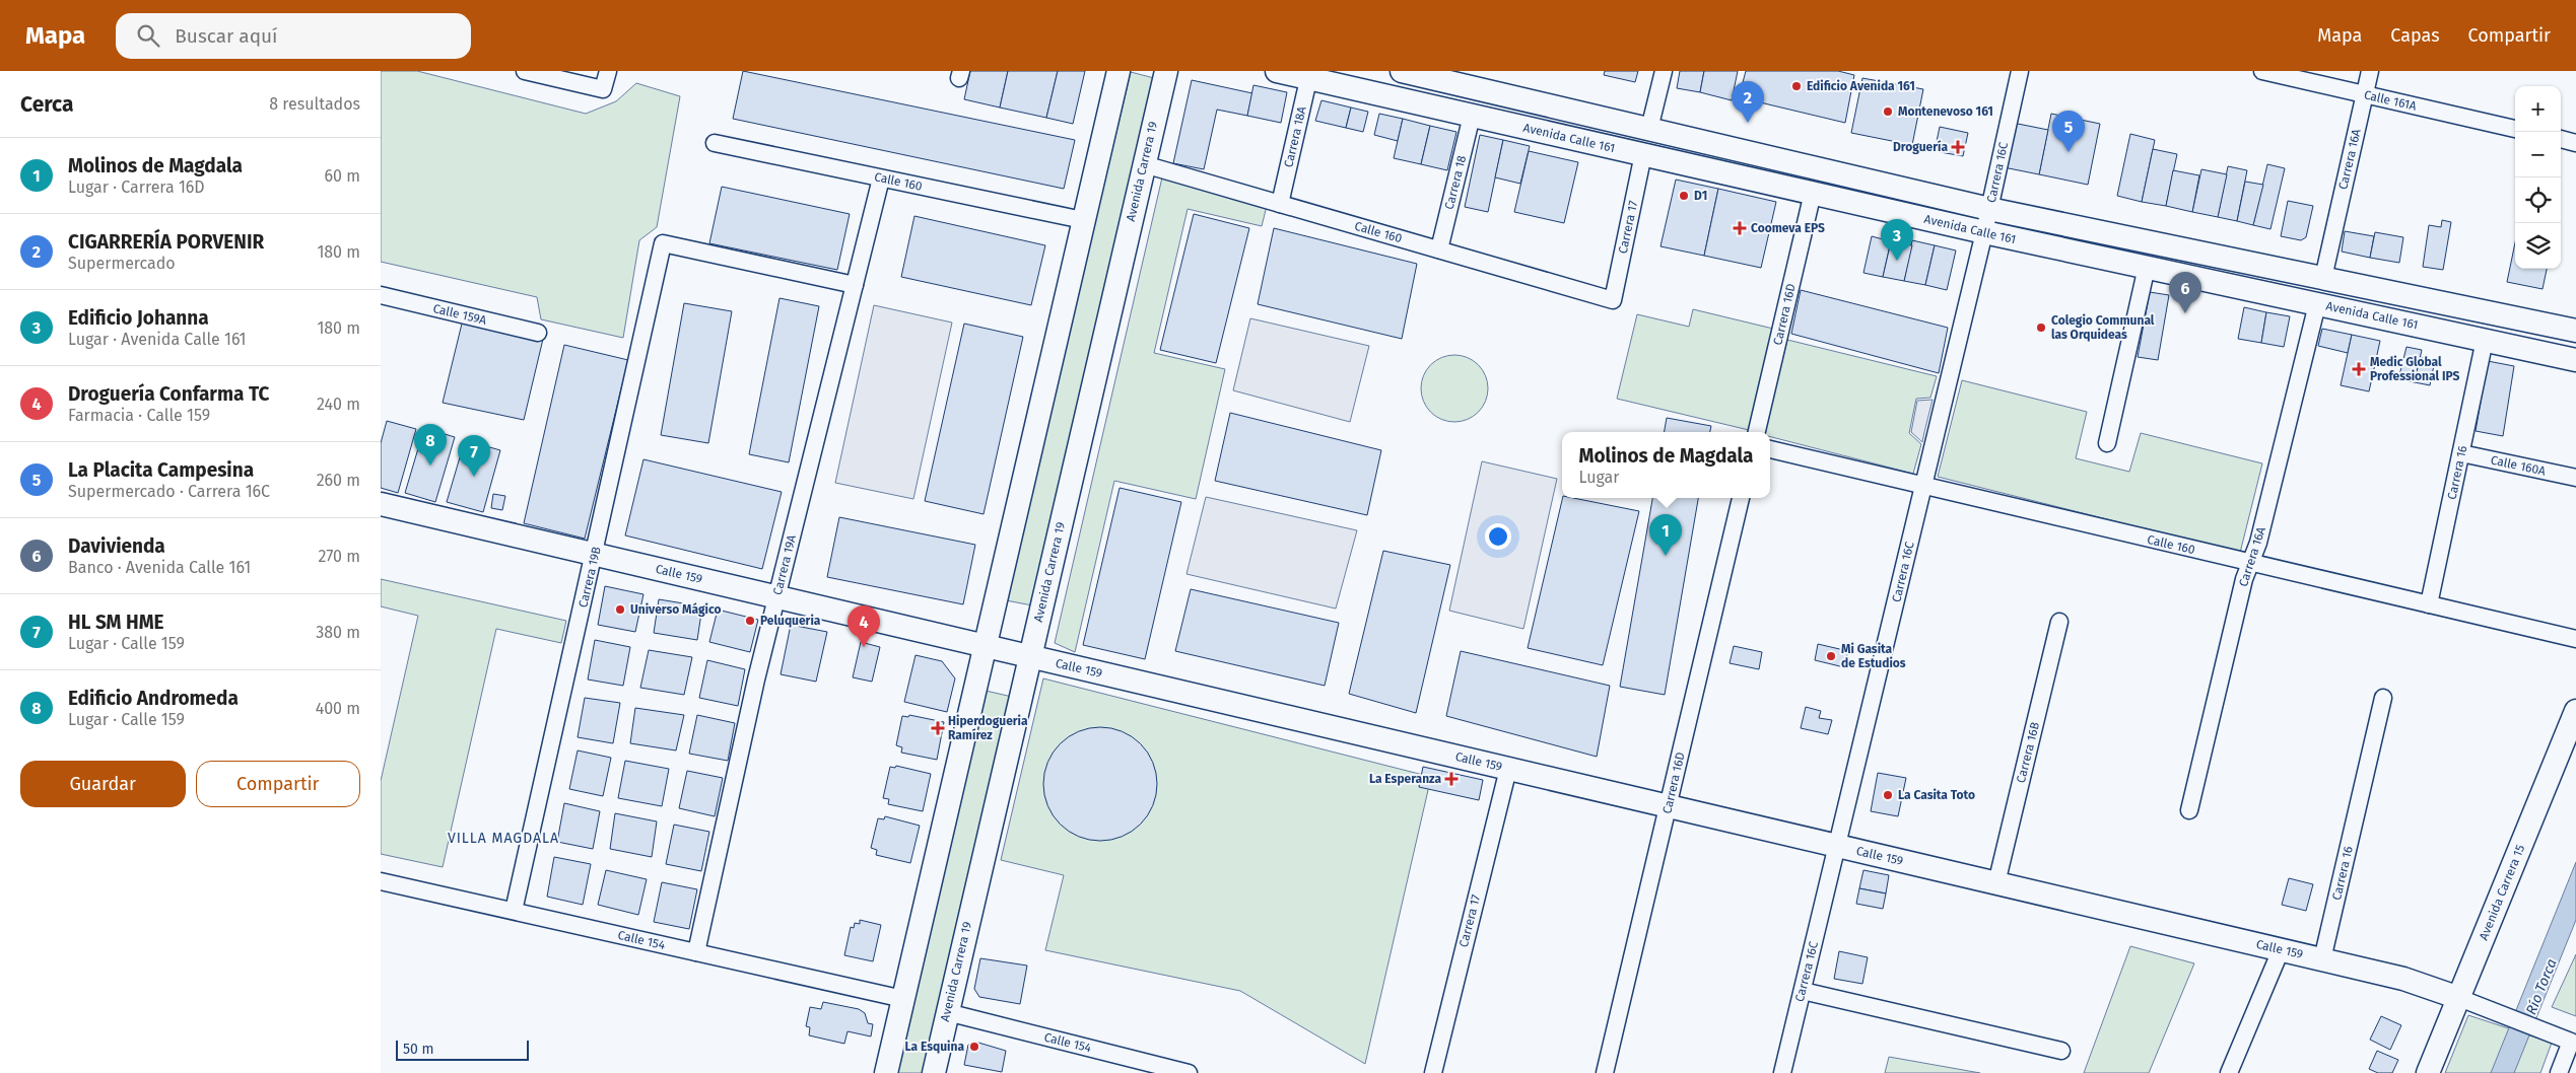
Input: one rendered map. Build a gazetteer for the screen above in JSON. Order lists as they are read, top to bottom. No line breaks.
{"streets":{"main road":["Avenida Calle 161","Avenida Carrera 19","Calle 159","Avenida Carrera 15"],"street":["Calle 161A","Carrera 18A","Carrera 16A","Carrera 16C","Calle 160","Carrera 18","Carrera 17","Calle 159A","Carrera 16D","Calle 160A","Carrera 16","Carrera 19A","Carrera 19B","Carrera 16B","Calle 154"]},"crossings":[["Calle 161A","Carrera 16A"],["Carrera 18A","Avenida Calle 161"],["Carrera 18A","Calle 160"],["Avenida Calle 161","Carrera 16A"],["Avenida Calle 161","Carrera 16C"],["Avenida Calle 161","Carrera 18"],["Avenida Calle 161","Carrera 17"],["Avenida Calle 161","Carrera 16D"],["Avenida Calle 161","Carrera 16"],["Carrera 16A","Calle 160"],["Avenida Carrera 19","Calle 160"],["Avenida Carrera 19","Calle 159"],["Avenida Carrera 19","Calle 154"],["Carrera 16C","Calle 160"],["Carrera 16C","Calle 159"],["Calle 160","Carrera 18"],["Calle 160","Carrera 17"],["Calle 160","Carrera 16"],["Calle 160","Carrera 19A"],["Carrera 17","Calle 159"],["Carrera 16D","Calle 159"],["Calle 160A","Carrera 16"],["Carrera 16","Calle 159"],["Carrera 19A","Calle 159"],["Carrera 19A","Carrera 19B"],["Carrera 19A","Calle 154"],["Calle 159","Carrera 19B"],["Calle 159","Carrera 16B"],["Calle 159","Avenida Carrera 15"],["Carrera 19B","Calle 154"]],"districts":["VILLA MAGDALA"],"water":["Río Torca"],"places":{"other":["Edificio Avenida 161","Montenevoso 161","D1","Colegio Communal las Orquideas","Universo Mágico","Peluqueria","Mi Gasita de Estudios","La Casita Toto","La Esquina"],"health":["Droguería","Coomeva EPS","Medic Global Professional IPS","Hiperdogueria Ramírez","La Esperanza"]},"scale_bar":"50 m","page":{"header":"Mapa","search":"Buscar aquí","nav":["Mapa","Capas","Compartir"],"heading":["Cerca","8 resultados"],"pins":["2","5","3","6","8","7","1","4"],"map_buttons":["+","−"],"list":[{"mark":"1","name":"Molinos de Magdala","note":"Lugar · Carrera 16D","value":"60 m"},{"mark":"2","name":"CIGARRERÍA PORVENIR","note":"Supermercado","value":"180 m"},{"mark":"3","name":"Edificio Johanna","note":"Lugar · Avenida Calle 161","value":"180 m"},{"mark":"4","name":"Droguería Confarma TC","note":"Farmacia · Calle 159","value":"240 m"},{"mark":"5","name":"La Placita Campesina","note":"Supermercado · Carrera 16C","value":"260 m"},{"mark":"6","name":"Davivienda","note":"Banco · Avenida Calle 161","value":"270 m"},{"mark":"7","name":"HL SM HME","note":"Lugar · Calle 159","value":"380 m"},{"mark":"8","name":"Edificio Andromeda","note":"Lugar · Calle 159","value":"400 m"}],"popup":["Molinos de Magdala","Lugar"],"buttons":["Guardar","Compartir"],"scale":"50 m"}}
